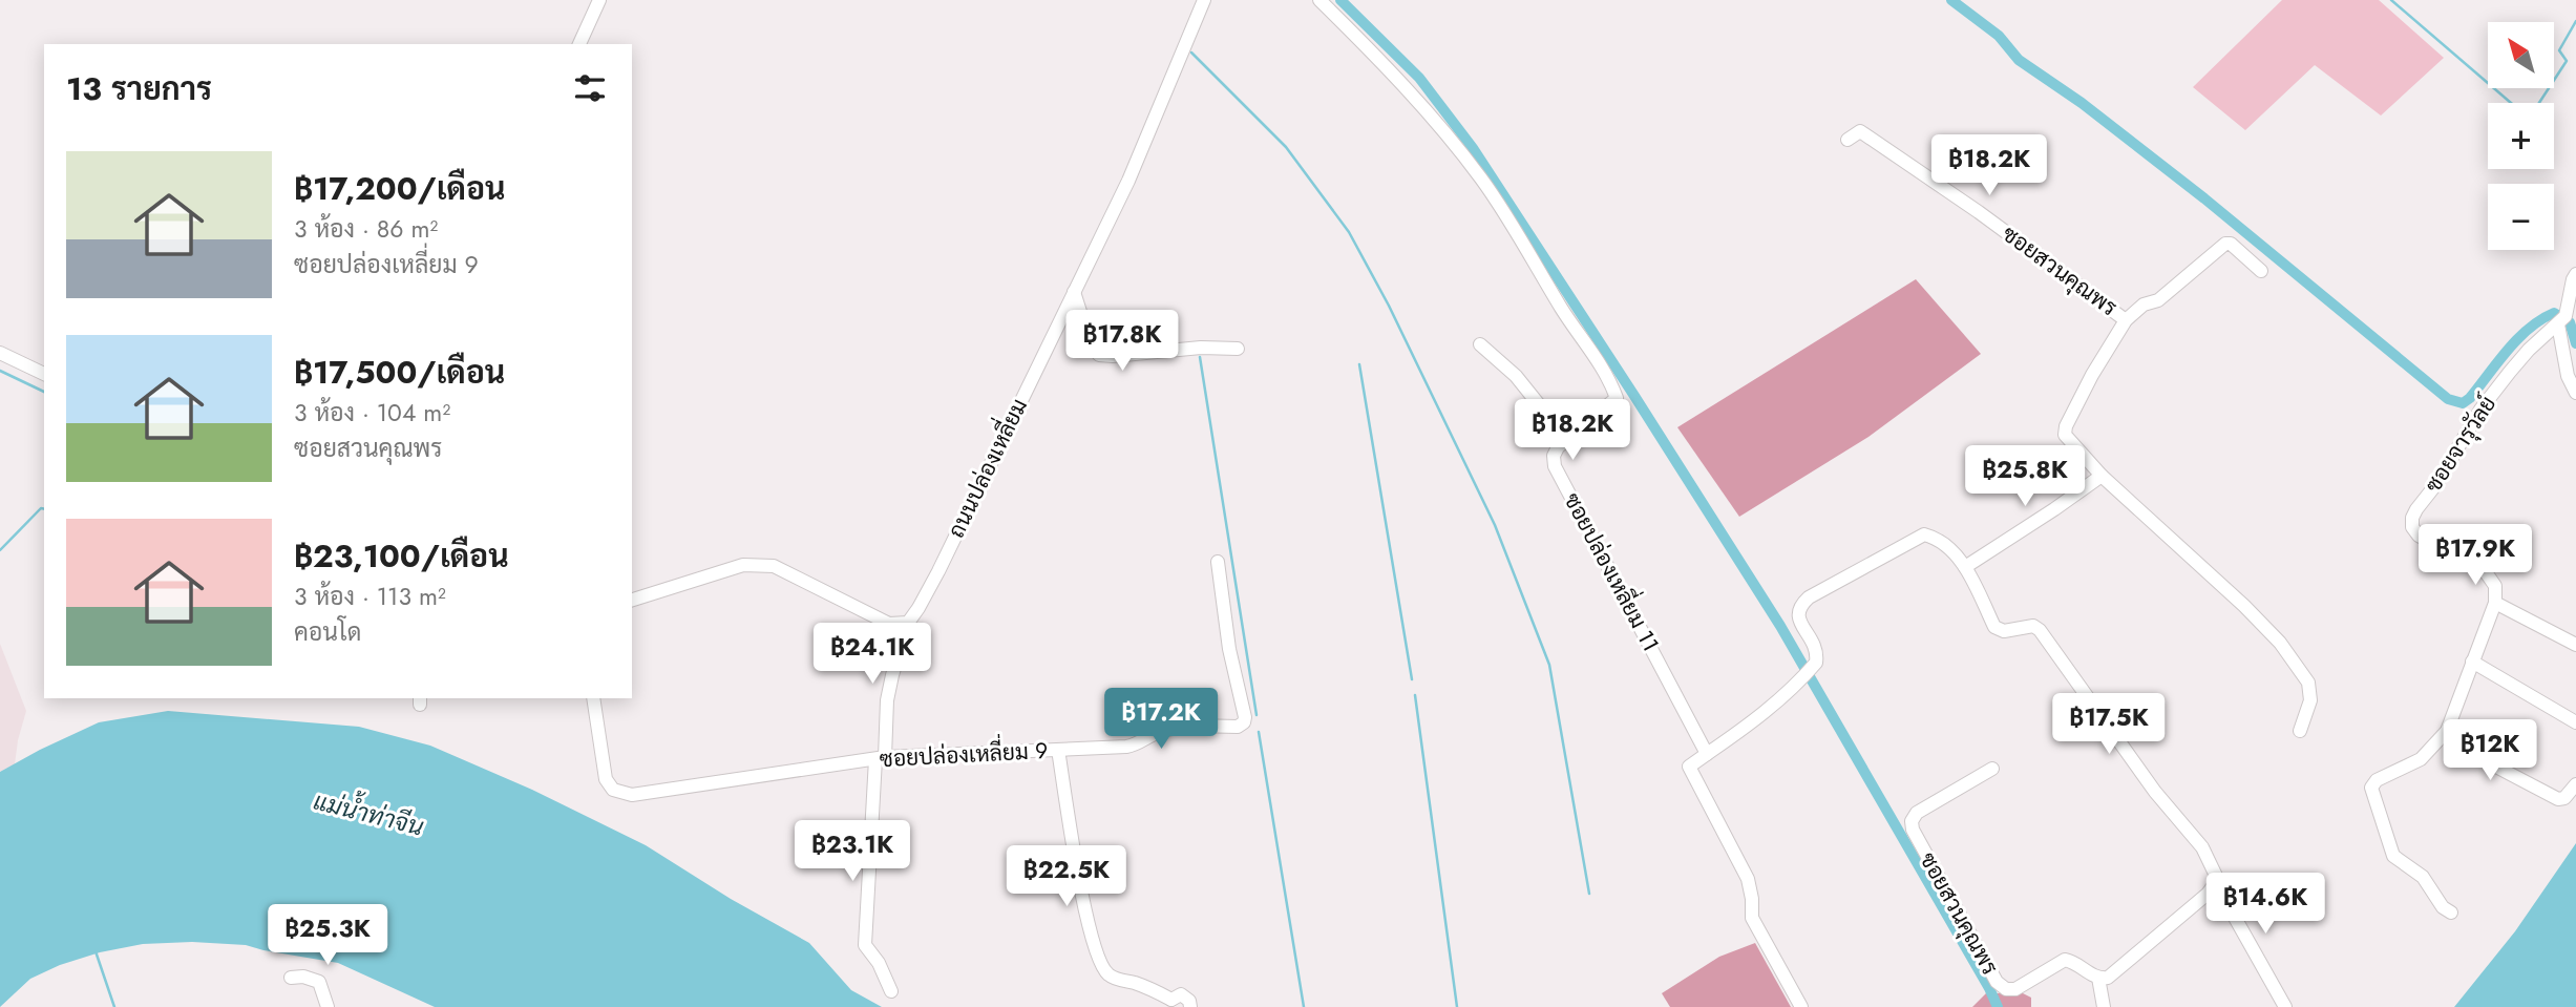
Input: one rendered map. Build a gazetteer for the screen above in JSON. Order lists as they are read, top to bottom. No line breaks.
{"streets":{"street":["ซอยสวนคุณพร","ซอยจารุวัลย์","ถนนปล่องเหลี่ยม","ซอยปล่องเหลี่ยม 11","ซอยปล่องเหลี่ยม 9"]},"crossings":[["ถนนปล่องเหลี่ยม","ซอยปล่องเหลี่ยม 9"]],"water":["แม่น้ำท่าจีน"],"north":"top left","page":{"map_buttons":["+","−"],"heading":"13 รายการ","list":[{"name":"฿17,200/เดือน","note":"3 ห้อง · 86 m² · ซอยปล่องเหลี่ยม 9"},{"name":"฿17,500/เดือน","note":"3 ห้อง · 104 m² · ซอยสวนคุณพร"},{"name":"฿23,100/เดือน","note":"3 ห้อง · 113 m² · คอนโด"}],"price":["฿18.2K","฿17.8K","฿18.2K","฿25.8K","฿17.9K","฿24.1K","฿17.2K","฿17.5K","฿12K","฿23.1K","฿22.5K","฿14.6K","฿25.3K"]}}
